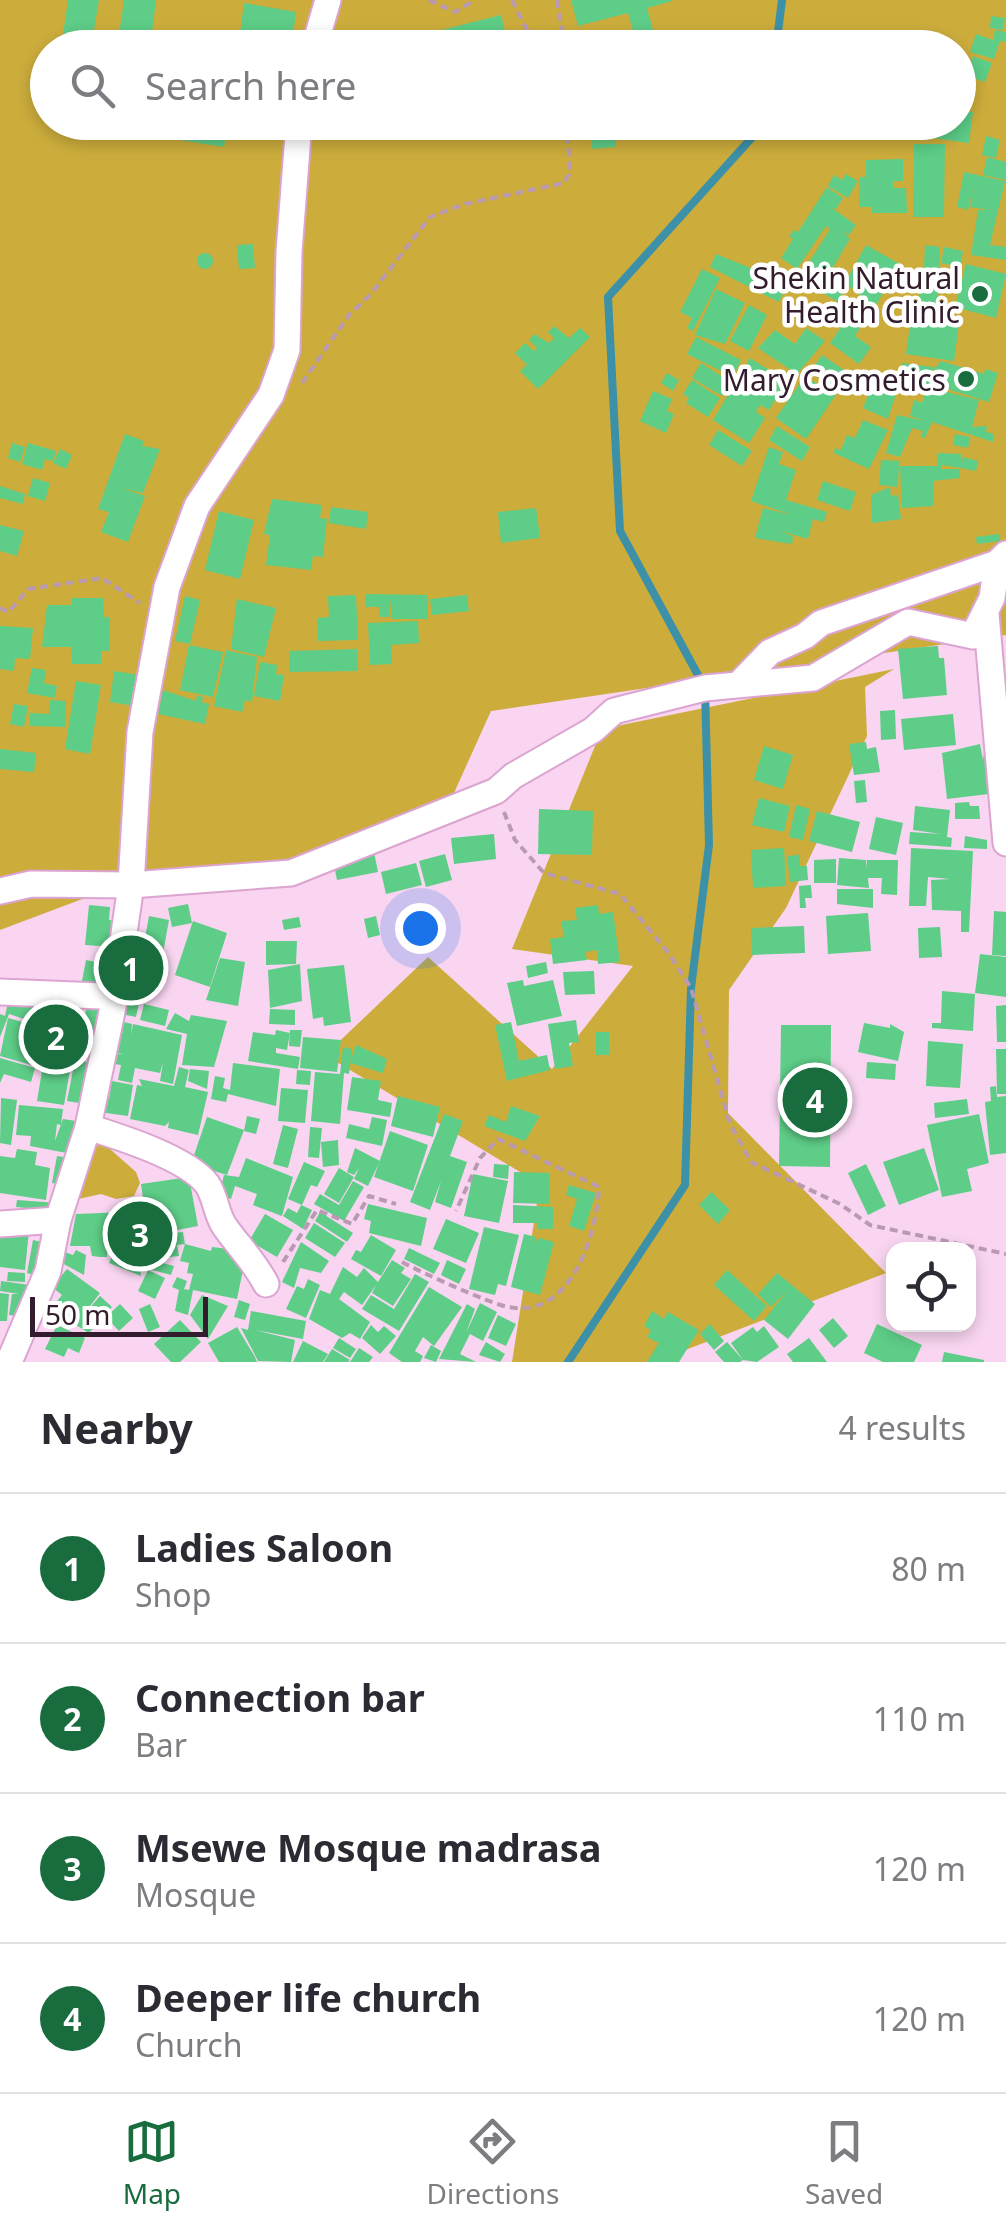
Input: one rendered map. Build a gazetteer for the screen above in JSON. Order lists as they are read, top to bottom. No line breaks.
{"places":["Shekin Natural Health Clinic","Mary Cosmetics"],"scale_bar":"50 m","page":{"search":"Search here","pins":["1","2","4","3"],"scale":"50 m","heading":["Nearby","4 results"],"list":[{"mark":"1","name":"Ladies Saloon","note":"Shop","value":"80 m"},{"mark":"2","name":"Connection bar","note":"Bar","value":"110 m"},{"mark":"3","name":"Msewe Mosque madrasa","note":"Mosque","value":"120 m"},{"mark":"4","name":"Deeper life church","note":"Church","value":"120 m"}],"nav":["Map","Directions","Saved"]}}
